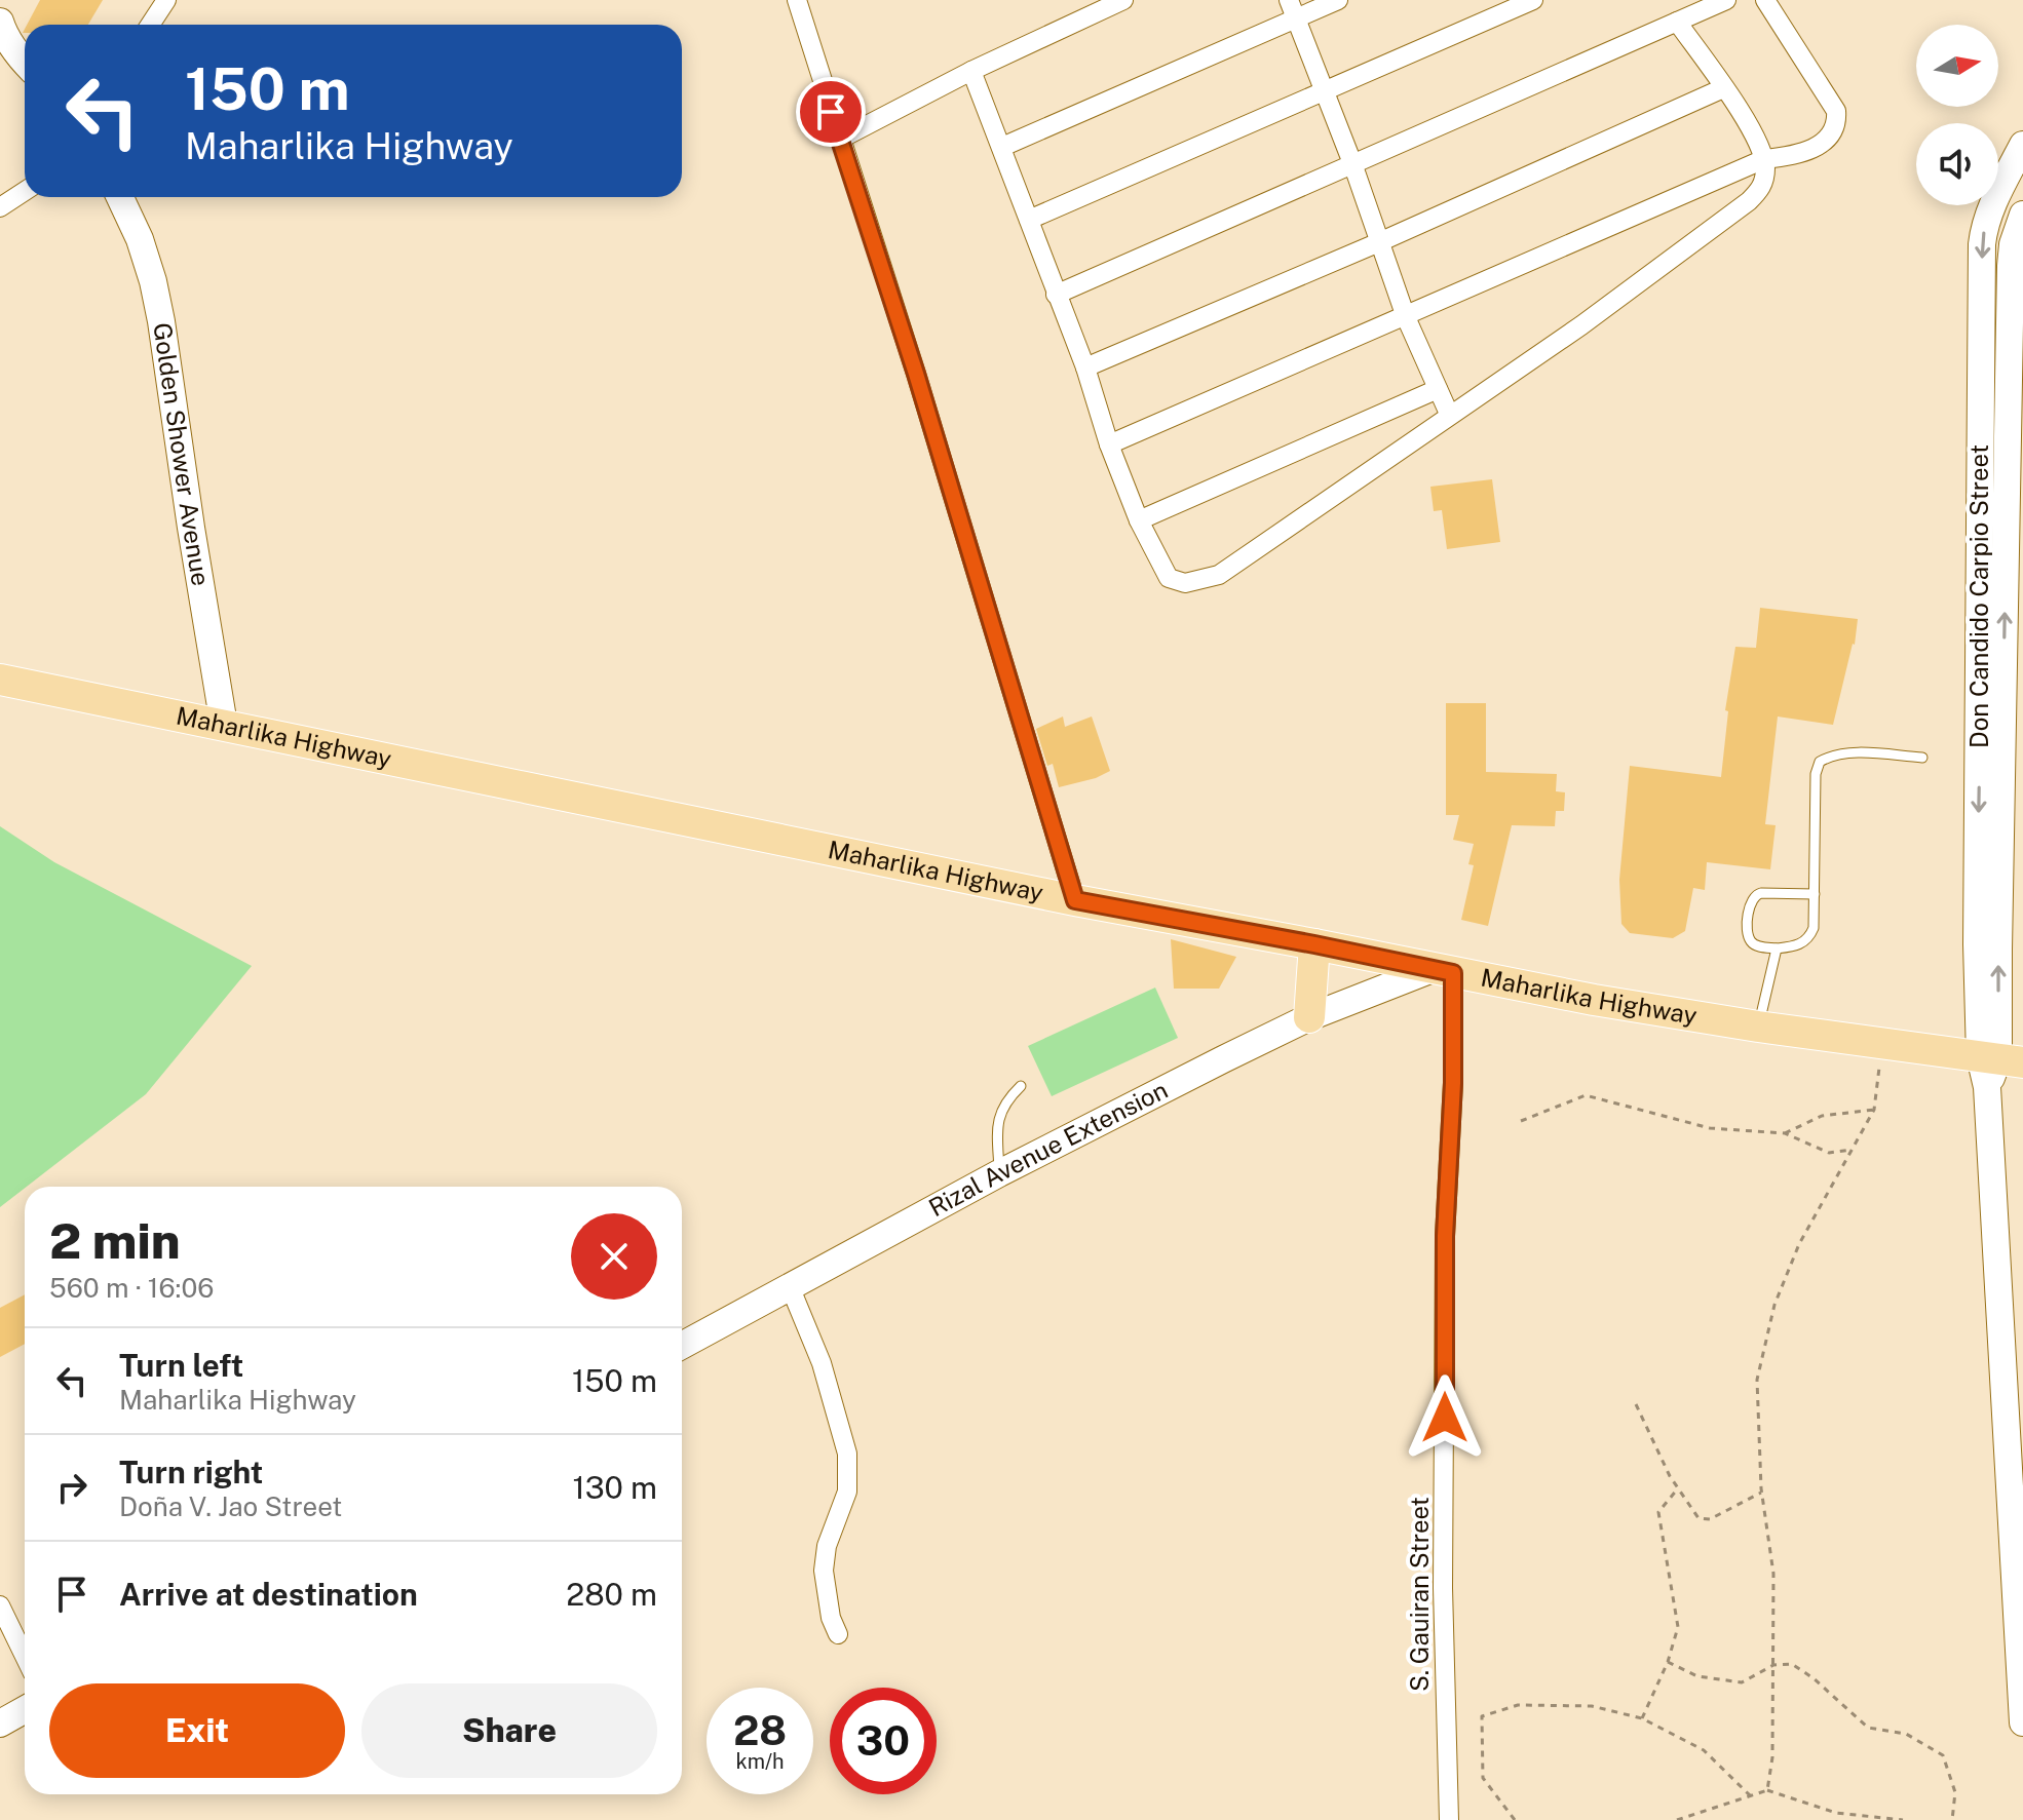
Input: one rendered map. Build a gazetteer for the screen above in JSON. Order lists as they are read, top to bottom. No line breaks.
{"streets":{"main road":["Maharlika Highway"],"street":["Golden Shower Avenue","Don Candido Carpio Street","Rizal Avenue Extension","S. Gauiran Street"]},"crossings":[["Golden Shower Avenue","Maharlika Highway"],["Don Candido Carpio Street","Maharlika Highway"],["Maharlika Highway","Rizal Avenue Extension"],["Maharlika Highway","S. Gauiran Street"],["Rizal Avenue Extension","S. Gauiran Street"]],"north":"right","page":{"turn":["150 m","Maharlika Highway"],"heading":["2 min","560 m · 16:06"],"list":[{"name":"Turn left","note":"Maharlika Highway","value":"150 m"},{"name":"Turn right","note":"Doña V. Jao Street","value":"130 m"},{"name":"Arrive at destination","value":"280 m"}],"buttons":["Exit","Share"],"speed":"28 km/h","limit":"30"}}
